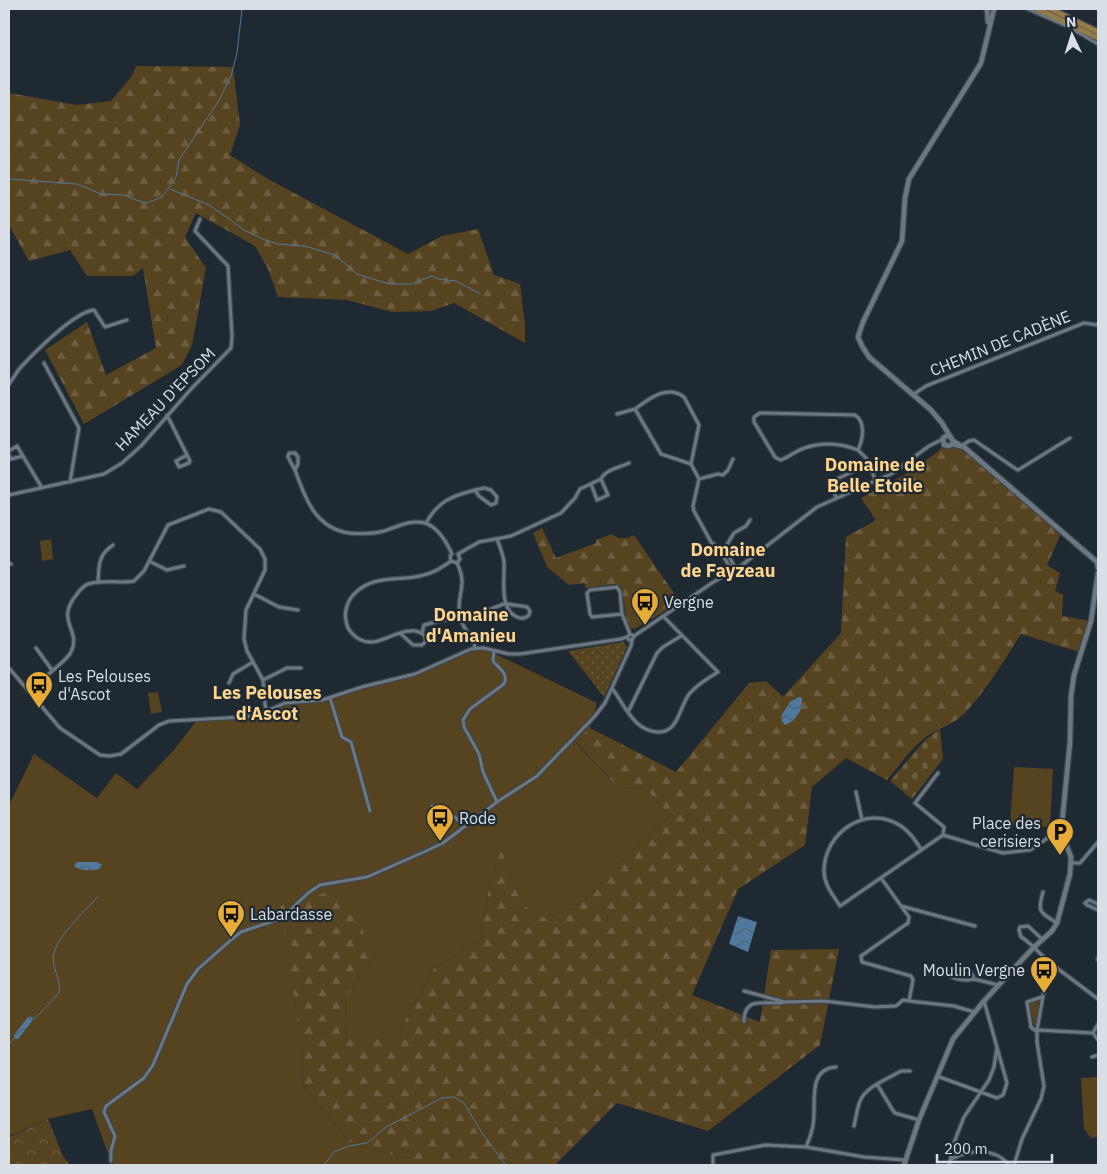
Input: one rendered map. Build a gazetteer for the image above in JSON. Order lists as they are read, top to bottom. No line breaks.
{"streets":{"street":["CHEMIN DE CADÈNE","HAMEAU D'EPSOM"]},"districts":["Domaine de Belle Etoile","Domaine de Fayzeau","Domaine d'Amanieu","Les Pelouses d'Ascot"],"places":{"bus stop":["Vergne","Les Pelouses d'Ascot","Rode","Labardasse","Moulin Vergne"],"parking":["Place des cerisiers"]},"scale_bar":"200 m","north":"top"}
